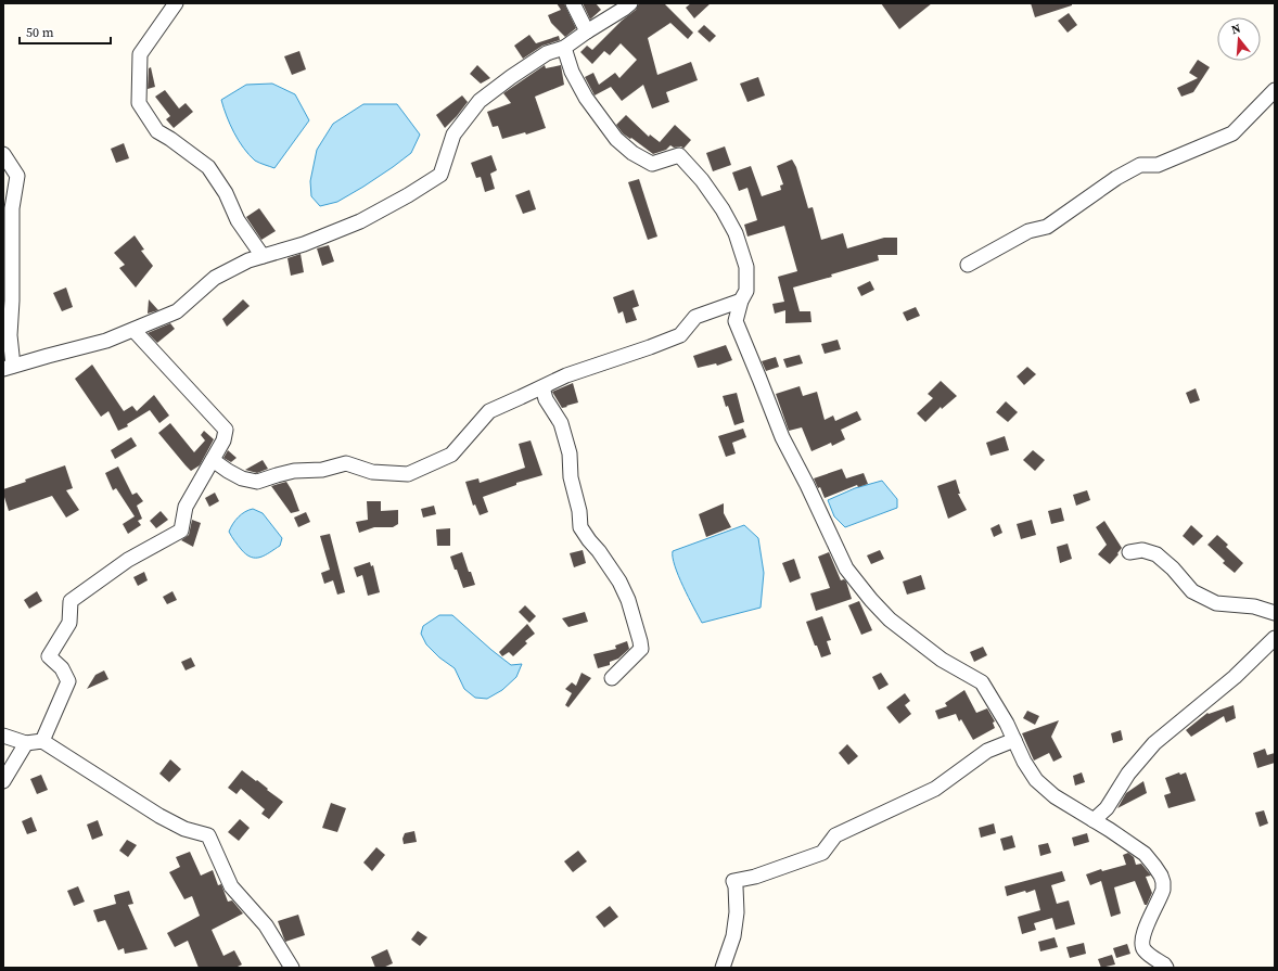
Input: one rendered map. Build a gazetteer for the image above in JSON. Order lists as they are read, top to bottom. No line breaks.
{"scale_bar":"50 m","north":"top"}
